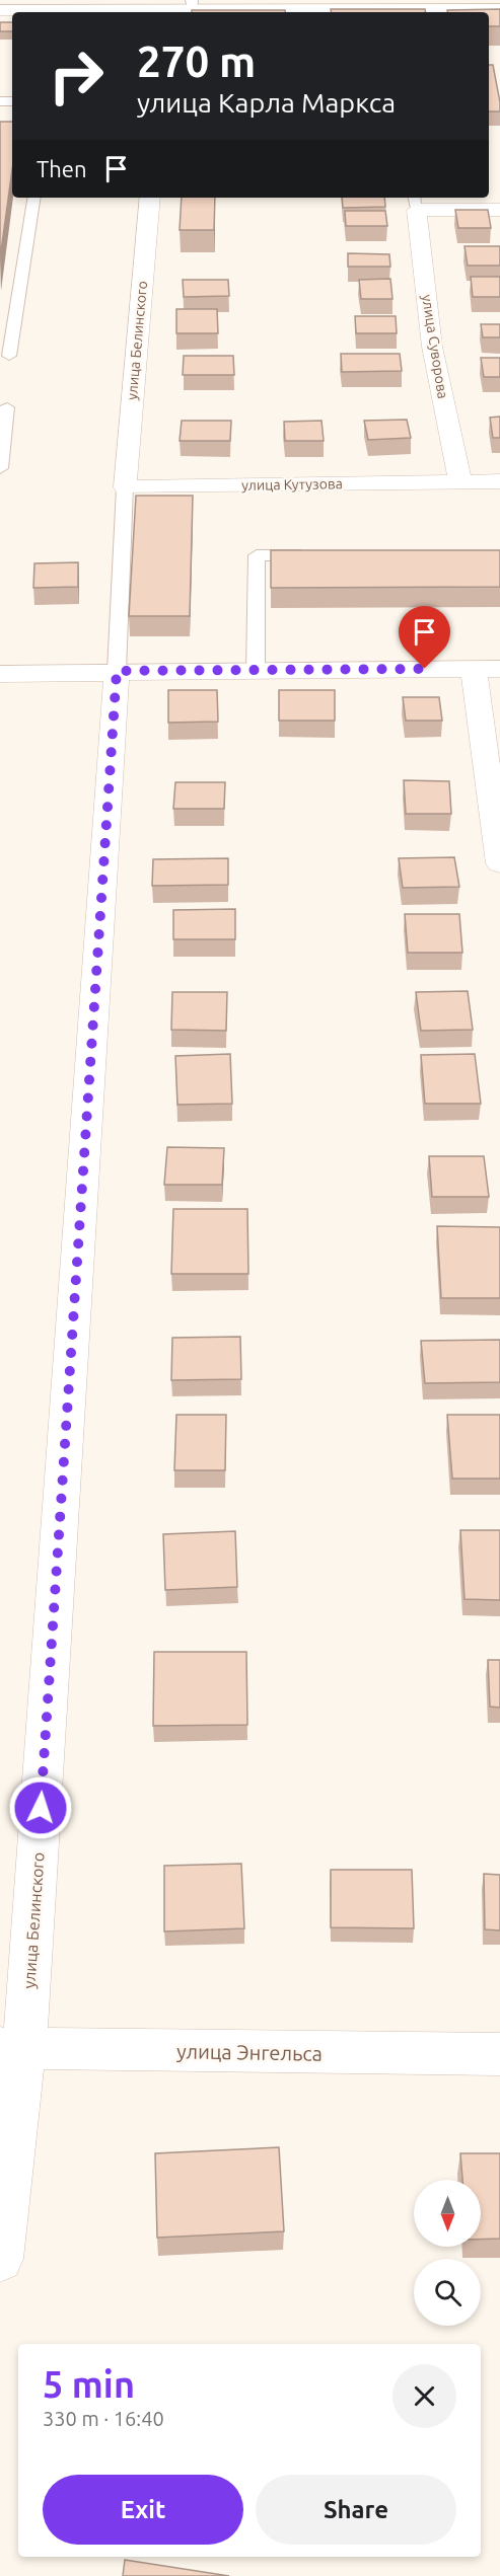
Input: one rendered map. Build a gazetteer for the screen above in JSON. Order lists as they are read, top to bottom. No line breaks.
{"streets":{"street":["улица Белинского","улица Суворова","улица Кутузова","улица Энгельса"]},"crossings":[["улица Белинского","улица Кутузова"],["улица Белинского","улица Энгельса"],["улица Суворова","улица Кутузова"]],"north":"bottom","page":{"turn":["270 m","улица Карла Маркса"],"then":"Then","heading":["5 min","330 m · 16:40"],"buttons":["Exit","Share"]}}
